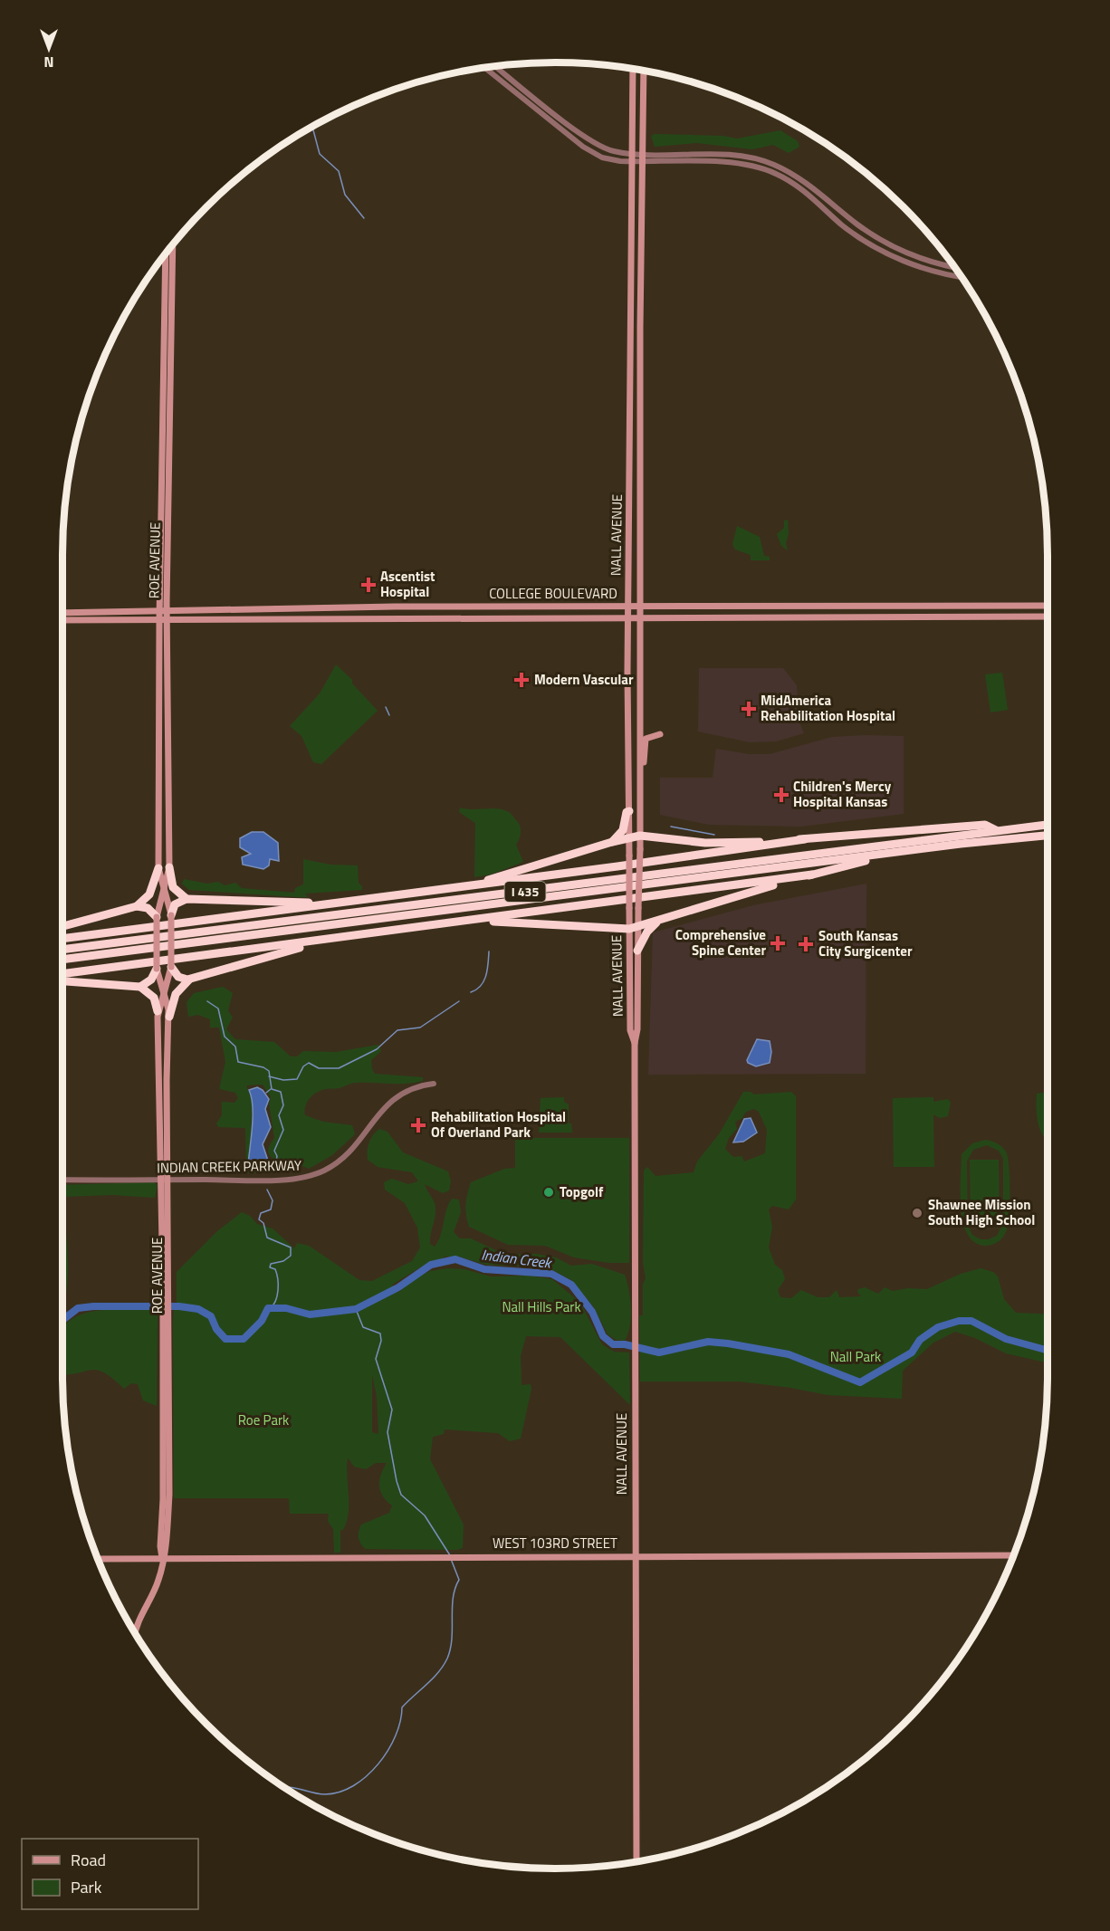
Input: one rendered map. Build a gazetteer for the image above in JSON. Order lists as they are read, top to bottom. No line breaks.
{"streets":{"highway":["I 435"],"main road":["NALL AVENUE","ROE AVENUE","COLLEGE BOULEVARD","WEST 103RD STREET"],"street":["INDIAN CREEK PARKWAY"]},"crossings":[["NALL AVENUE","COLLEGE BOULEVARD"],["NALL AVENUE","WEST 103RD STREET"],["ROE AVENUE","COLLEGE BOULEVARD"],["ROE AVENUE","INDIAN CREEK PARKWAY"],["ROE AVENUE","WEST 103RD STREET"]],"water":["Indian Creek"],"parks":["Nall Hills Park","Nall Park","Roe Park"],"places":{"health":["Ascentist Hospital","Modern Vascular","MidAmerica Rehabilitation Hospital","Children's Mercy Hospital Kansas","Comprehensive Spine Center","South Kansas City Surgicenter","Rehabilitation Hospital Of Overland Park"],"other":["Topgolf","Shawnee Mission South High School"]},"legend":["Road","Park"],"north":"bottom"}
